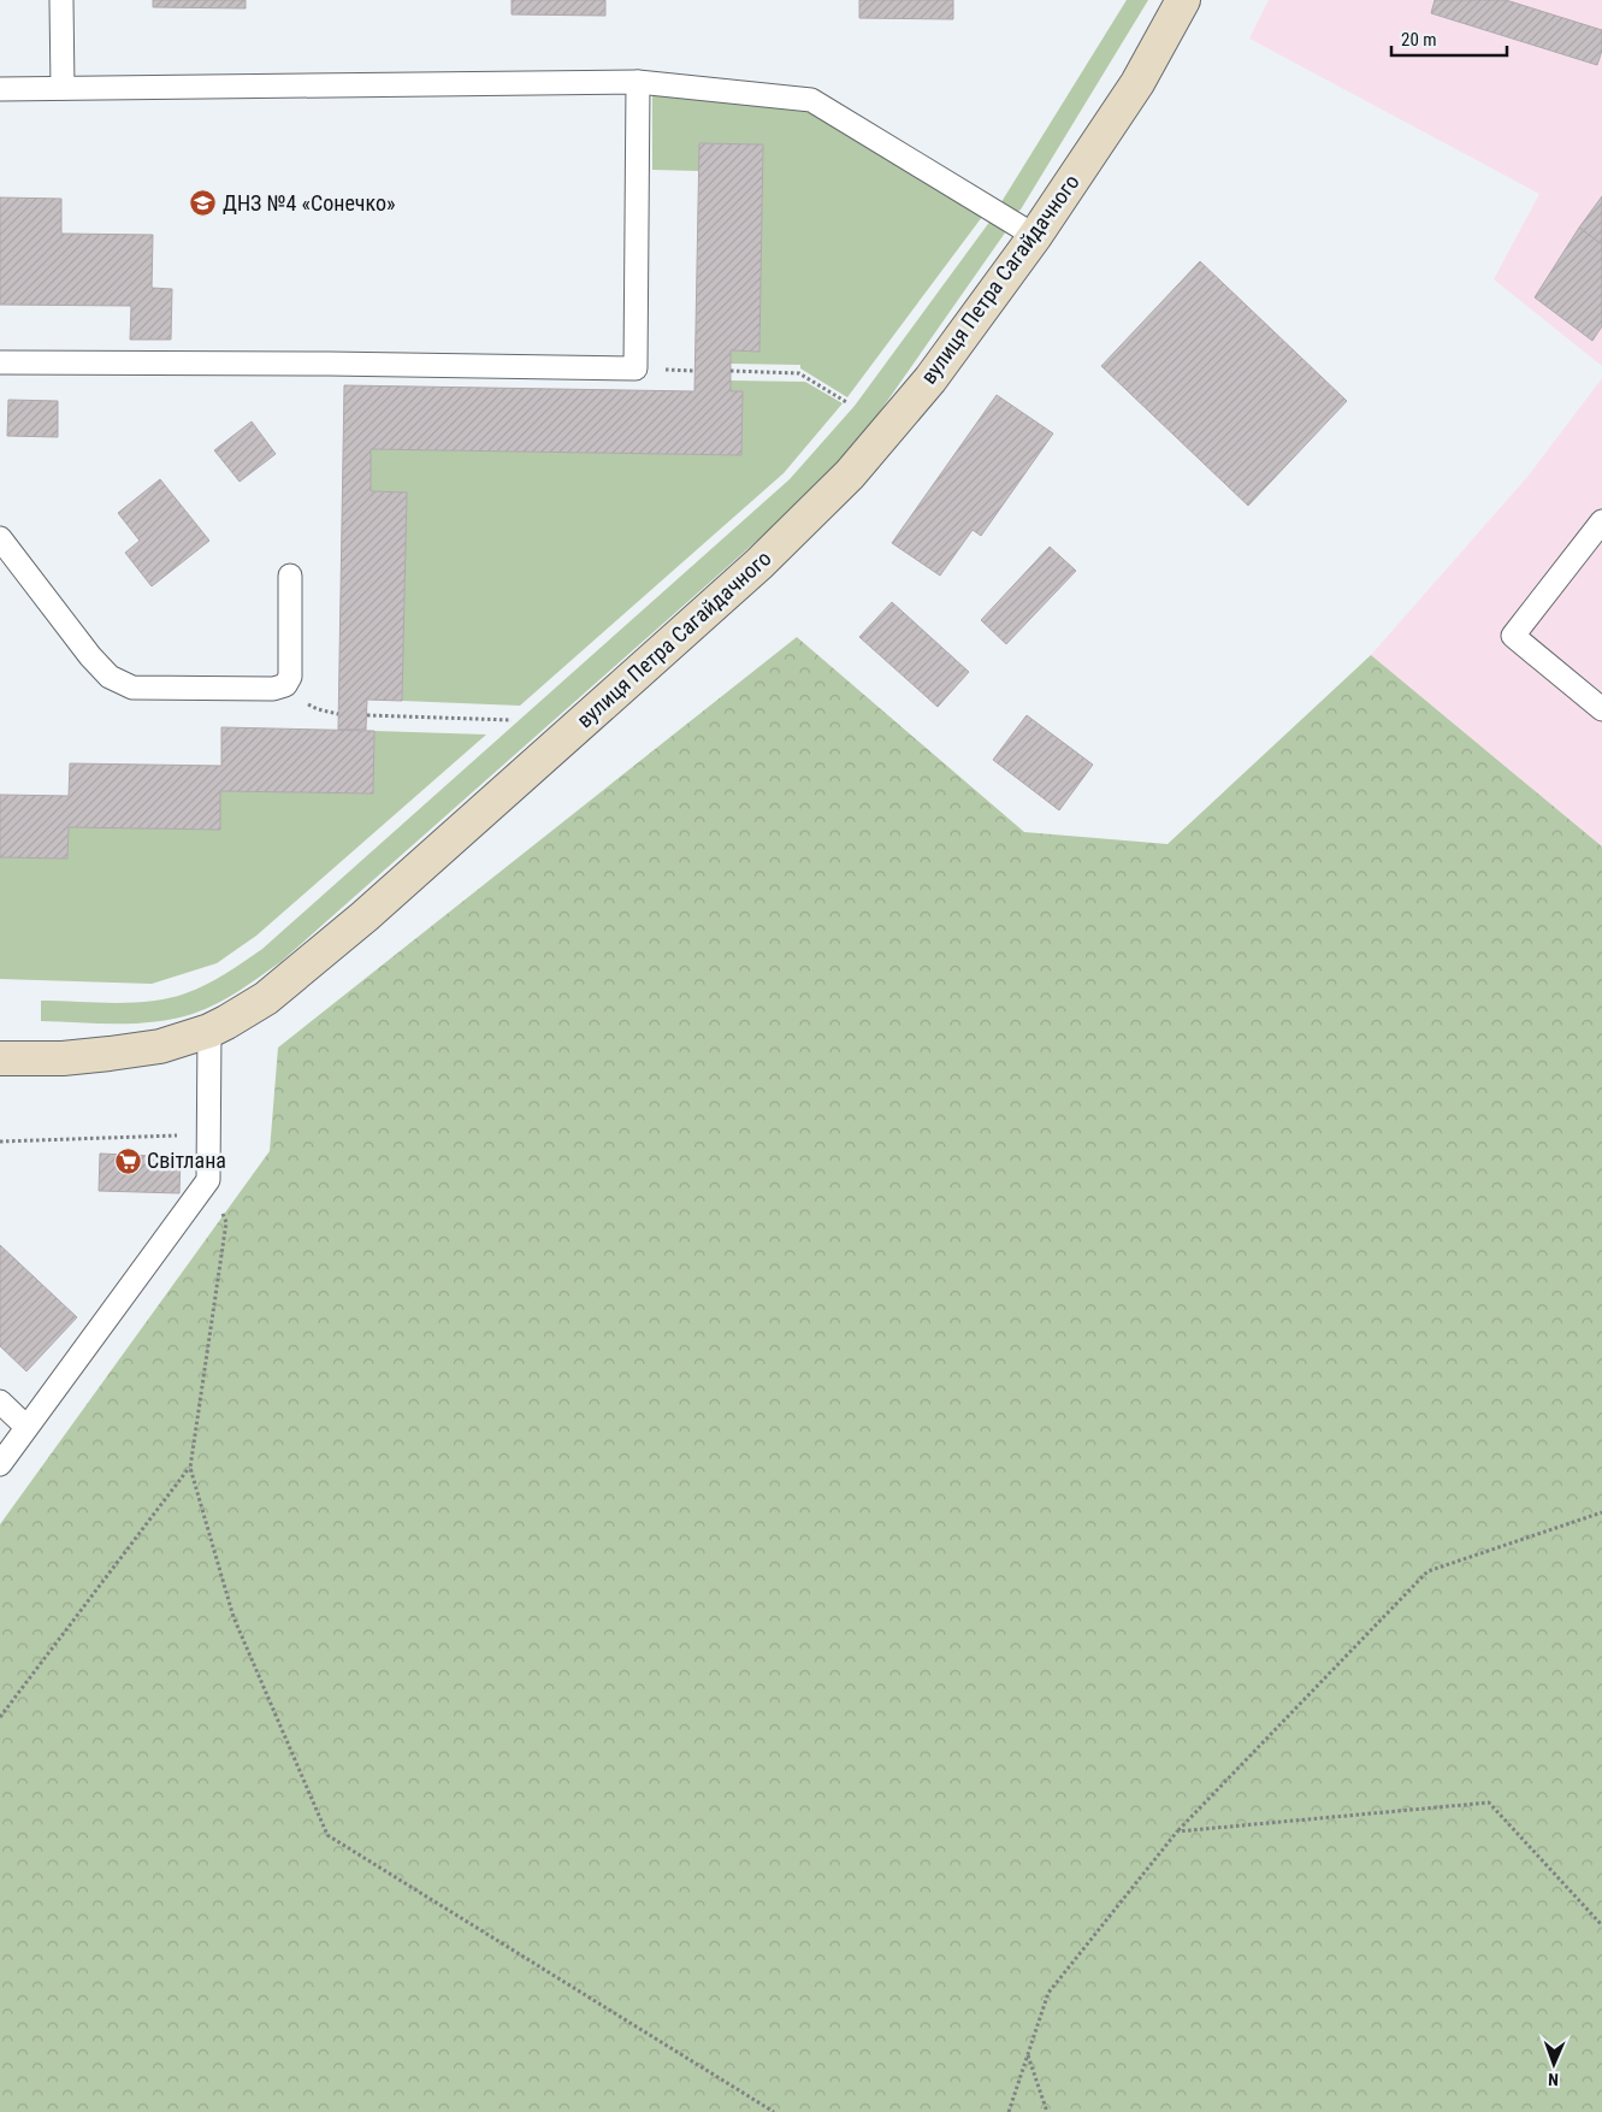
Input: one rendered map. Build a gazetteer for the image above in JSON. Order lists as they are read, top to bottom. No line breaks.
{"streets":{"main road":["вулиця Петра Сагайдачного"]},"places":{"school or university":["ДНЗ №4 «Сонечко»"],"supermarket":["Світлана"]},"scale_bar":"20 m","north":"bottom"}
